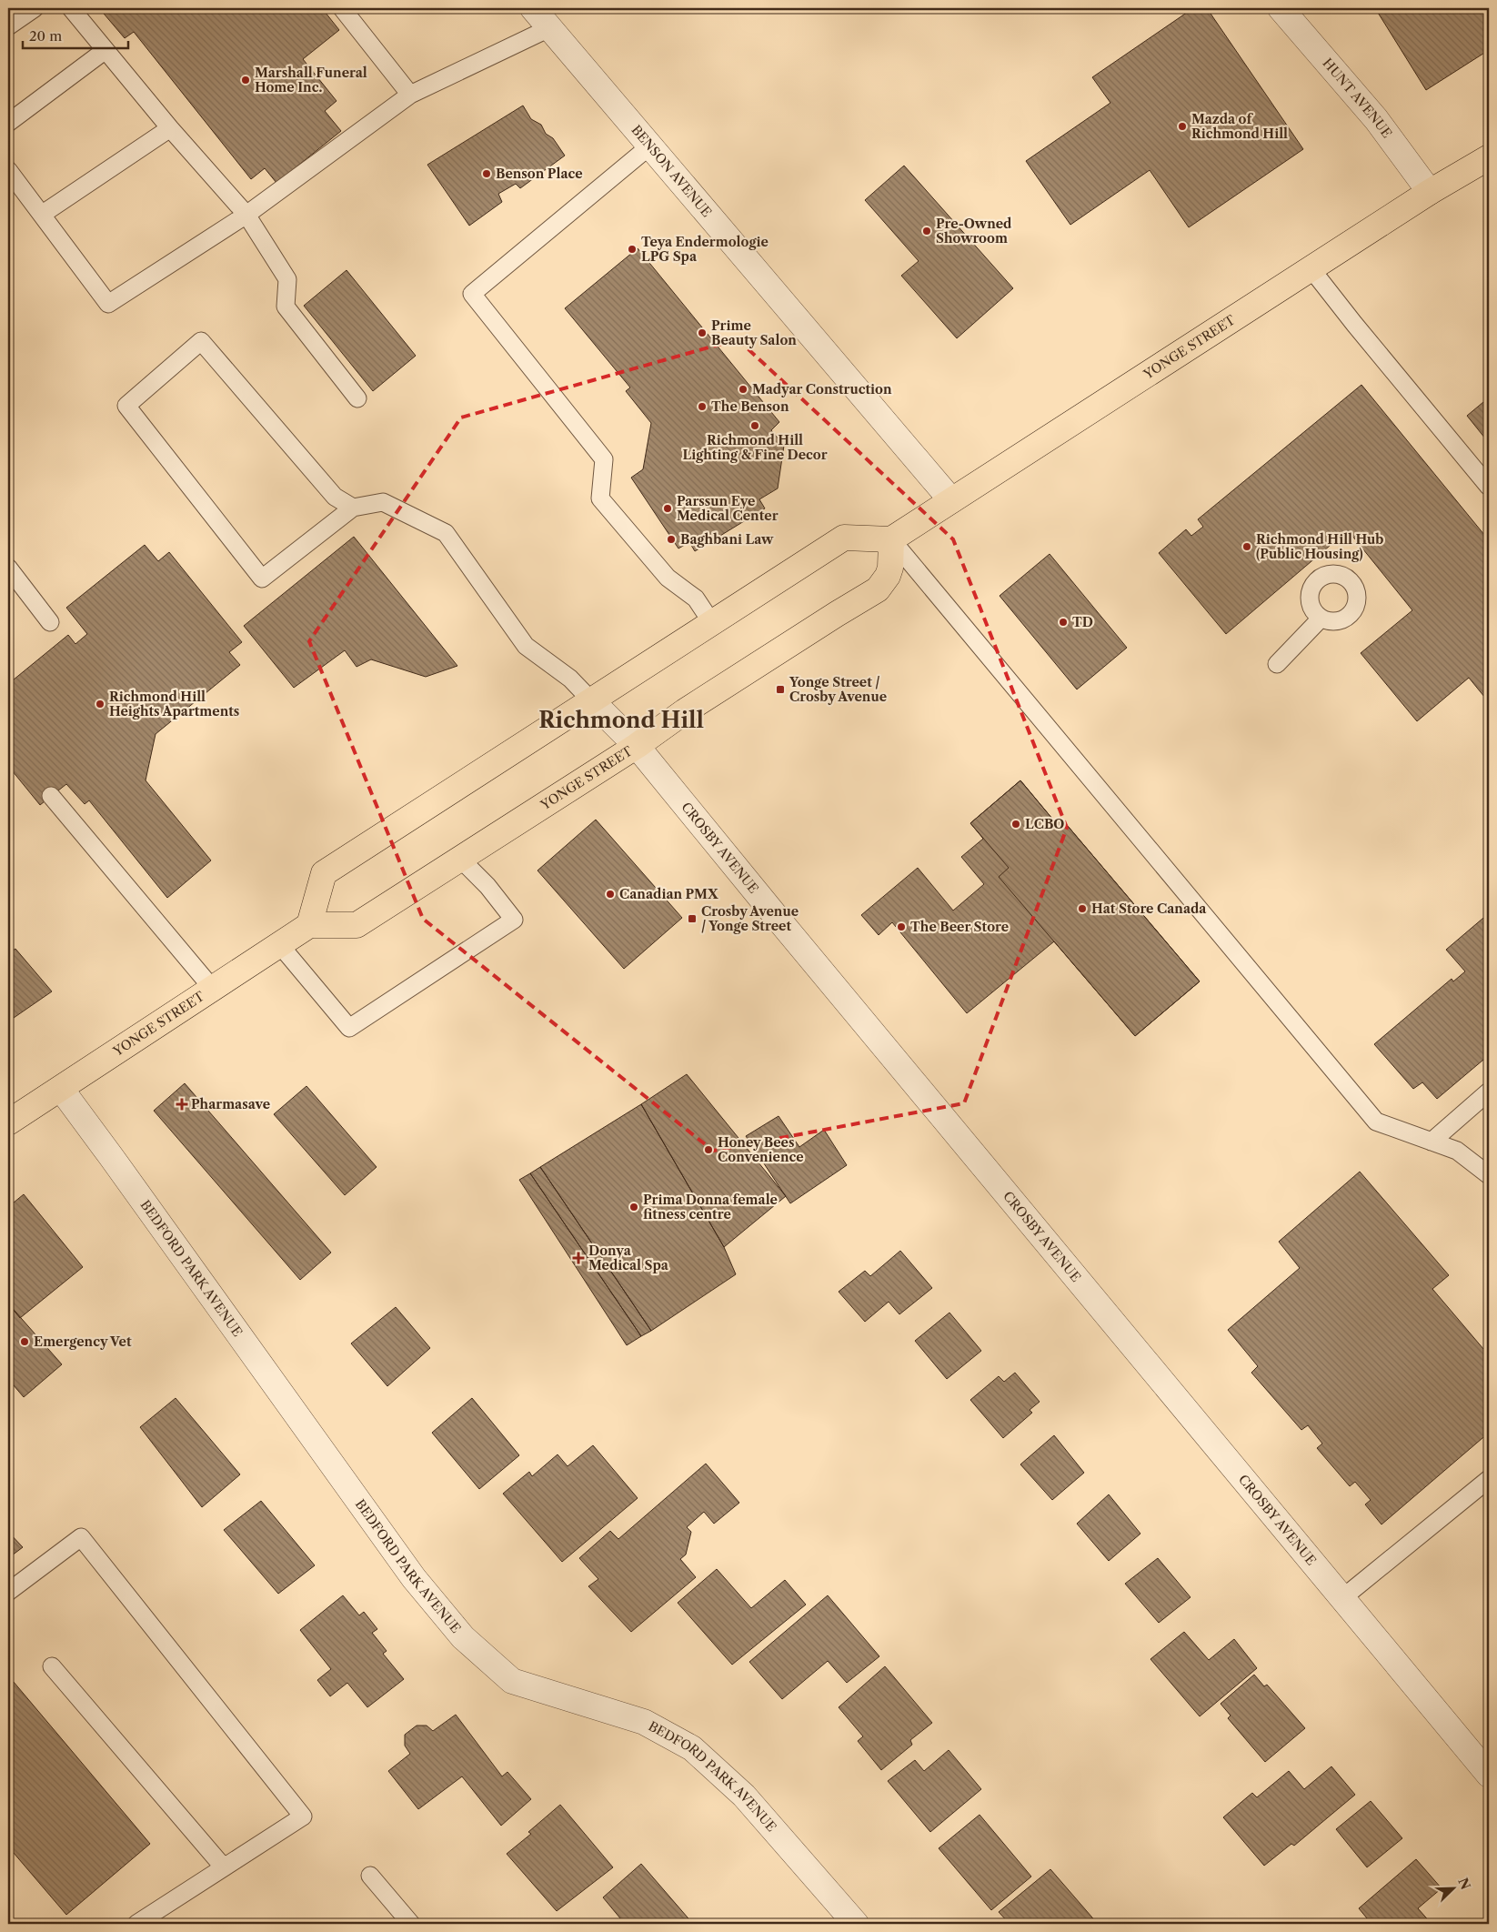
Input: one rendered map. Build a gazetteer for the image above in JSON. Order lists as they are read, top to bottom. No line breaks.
{"streets":{"main road":["YONGE STREET"],"street":["HUNT AVENUE","BENSON AVENUE","CROSBY AVENUE","BEDFORD PARK AVENUE"]},"crossings":[["HUNT AVENUE","YONGE STREET"],["BENSON AVENUE","YONGE STREET"],["YONGE STREET","CROSBY AVENUE"],["YONGE STREET","BEDFORD PARK AVENUE"]],"districts":["Richmond Hill"],"places":{"other":["Marshall Funeral Home Inc.","Mazda of Richmond Hill","Benson Place","Pre-Owned Showroom","Teya Endermologie LPG Spa","Prime Beauty Salon","Madyar Construction","The Benson","Richmond Hill Lighting & Fine Decor","Parssun Eye Medical Center","Baghbani Law","Richmond Hill Hub (Public Housing)","TD","Richmond Hill Heights Apartments","LCBO","Canadian PMX","Hat Store Canada","The Beer Store","Honey Bees Convenience","Prima Donna female fitness centre","Emergency Vet"],"transit":["Yonge Street / Crosby Avenue","Crosby Avenue / Yonge Street"],"health":["Pharmasave","Donya Medical Spa"]},"scale_bar":"20 m","north":"top right"}
